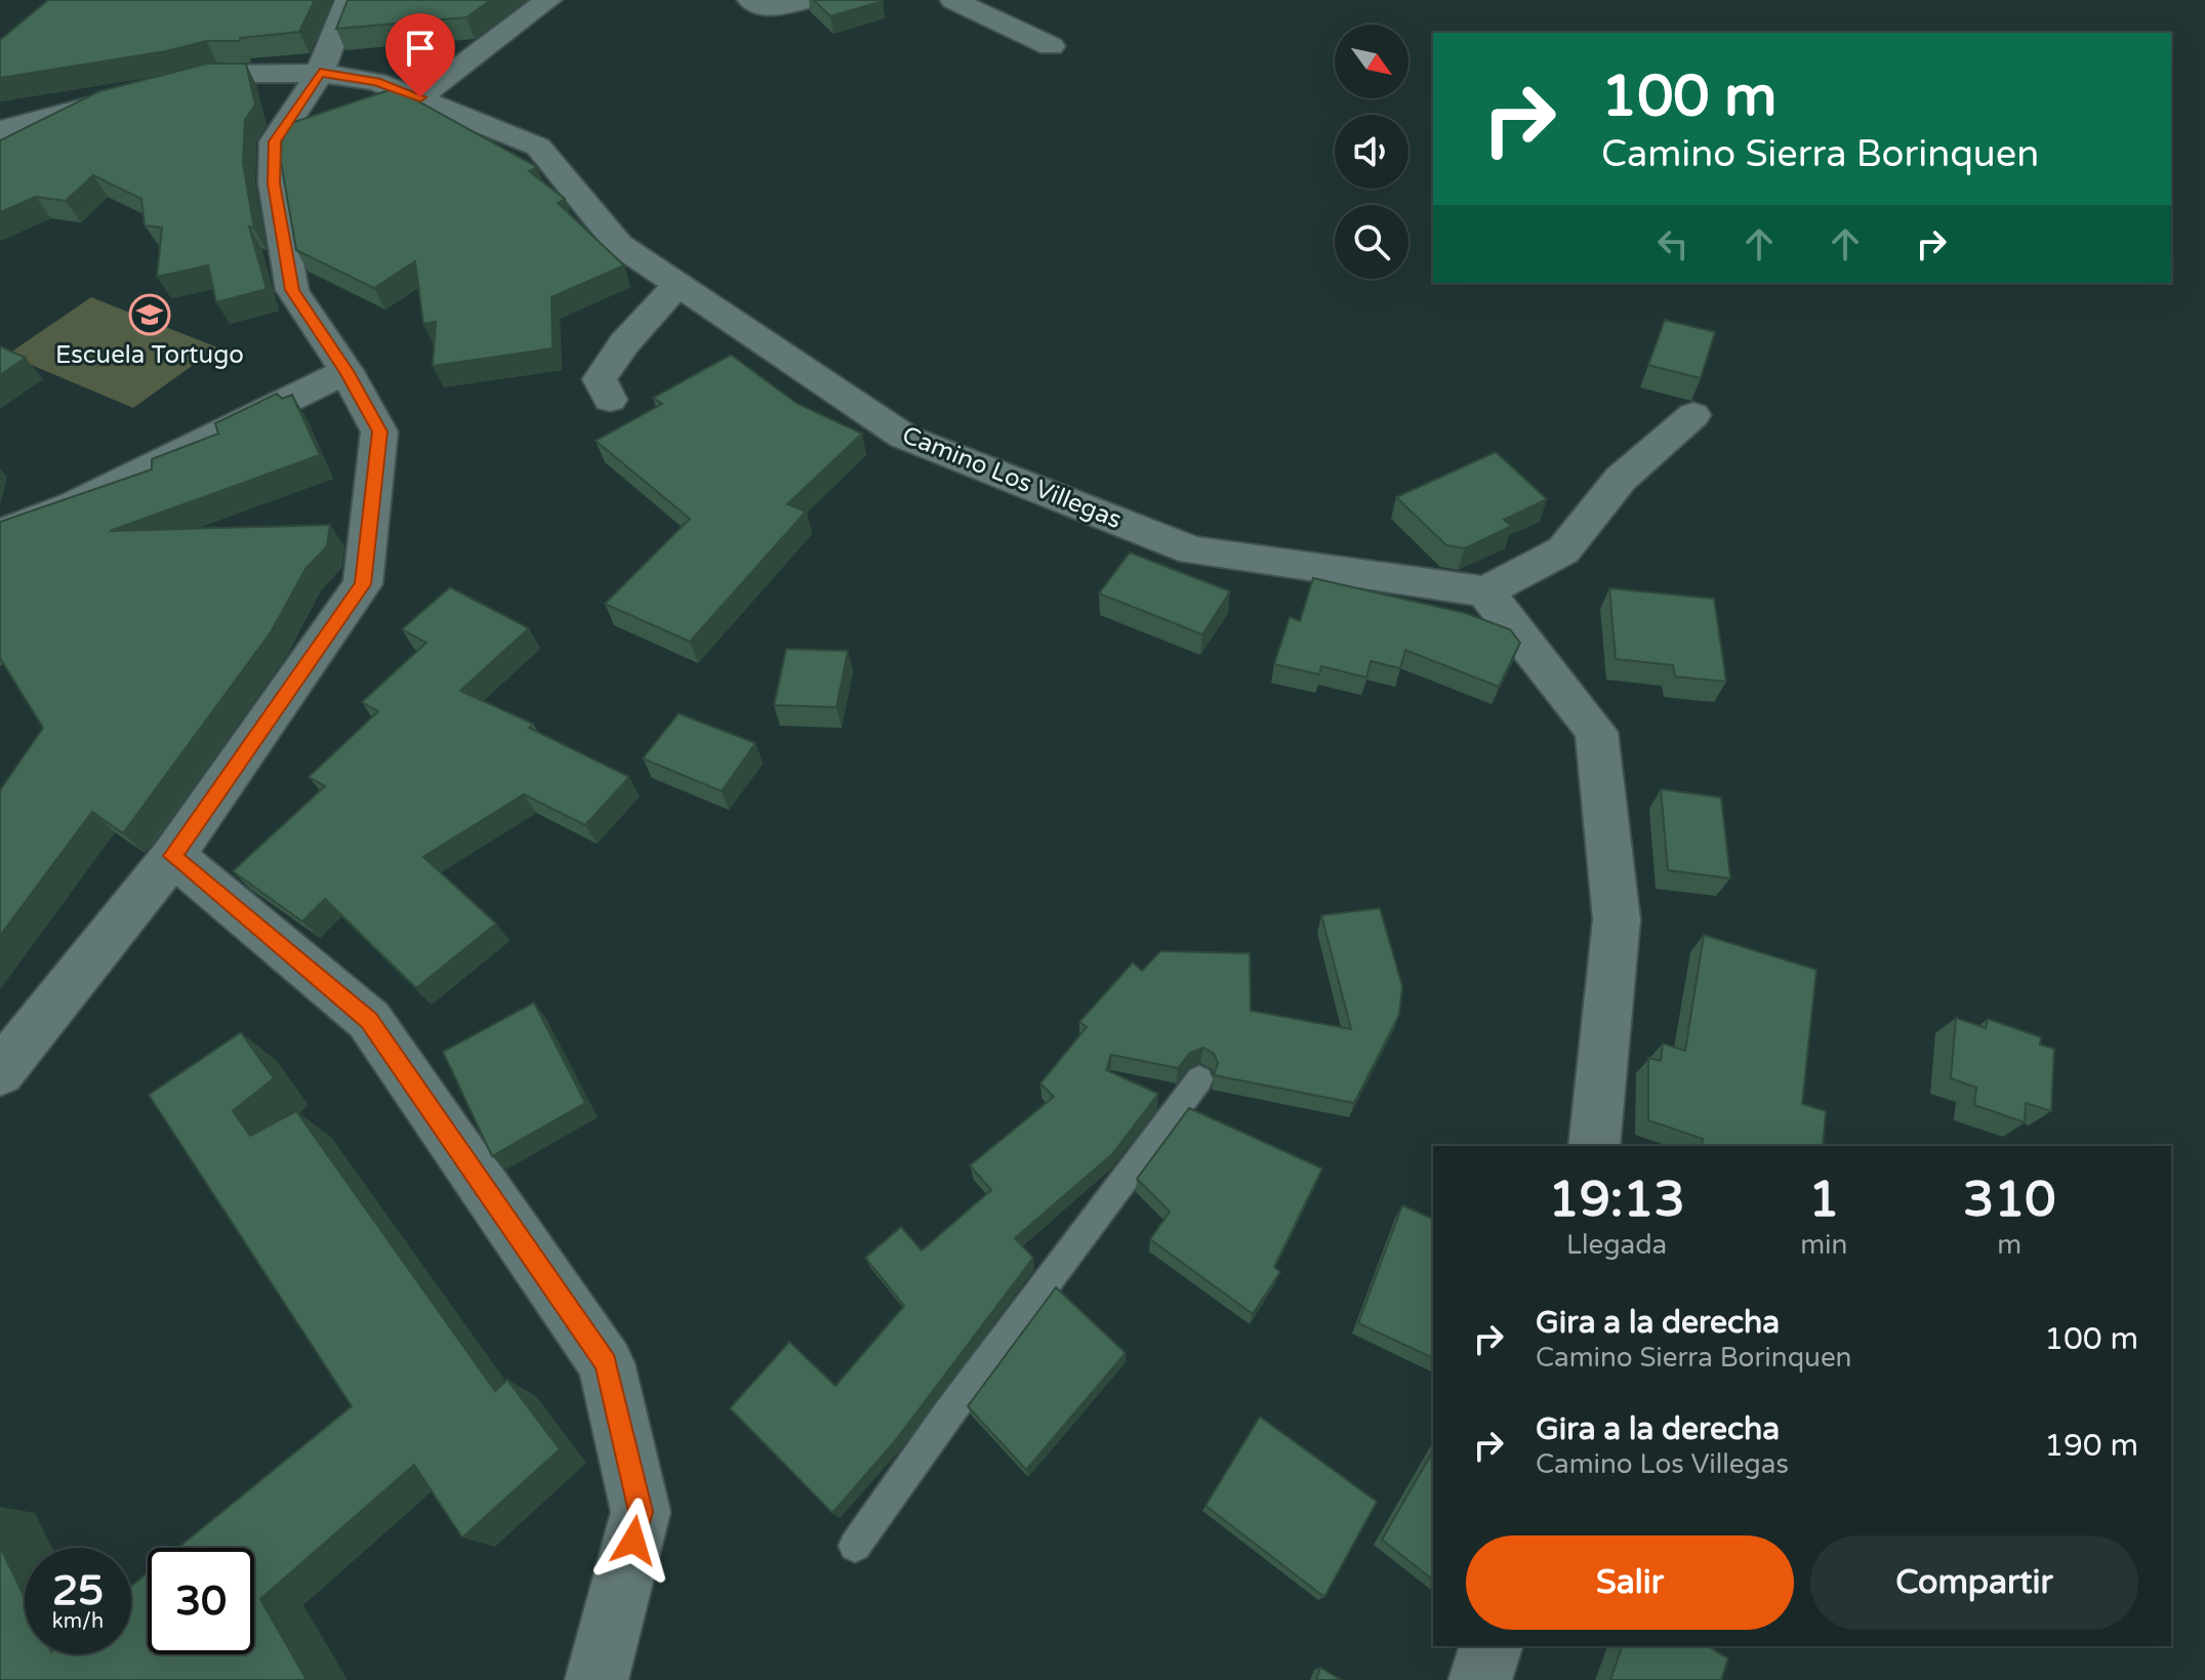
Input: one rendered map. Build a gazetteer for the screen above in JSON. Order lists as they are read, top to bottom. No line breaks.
{"streets":{"street":["Camino Los Villegas"]},"places":{"school or university":["Escuela Tortugo"]},"north":"bottom right","page":{"turn":["100 m","Camino Sierra Borinquen"],"eta":["19:13","Llegada","1","min","310","m"],"list":[{"name":"Gira a la derecha","note":"Camino Sierra Borinquen","value":"100 m"},{"name":"Gira a la derecha","note":"Camino Los Villegas","value":"190 m"}],"buttons":["Salir","Compartir"],"speed":"25 km/h","limit":"30"}}
